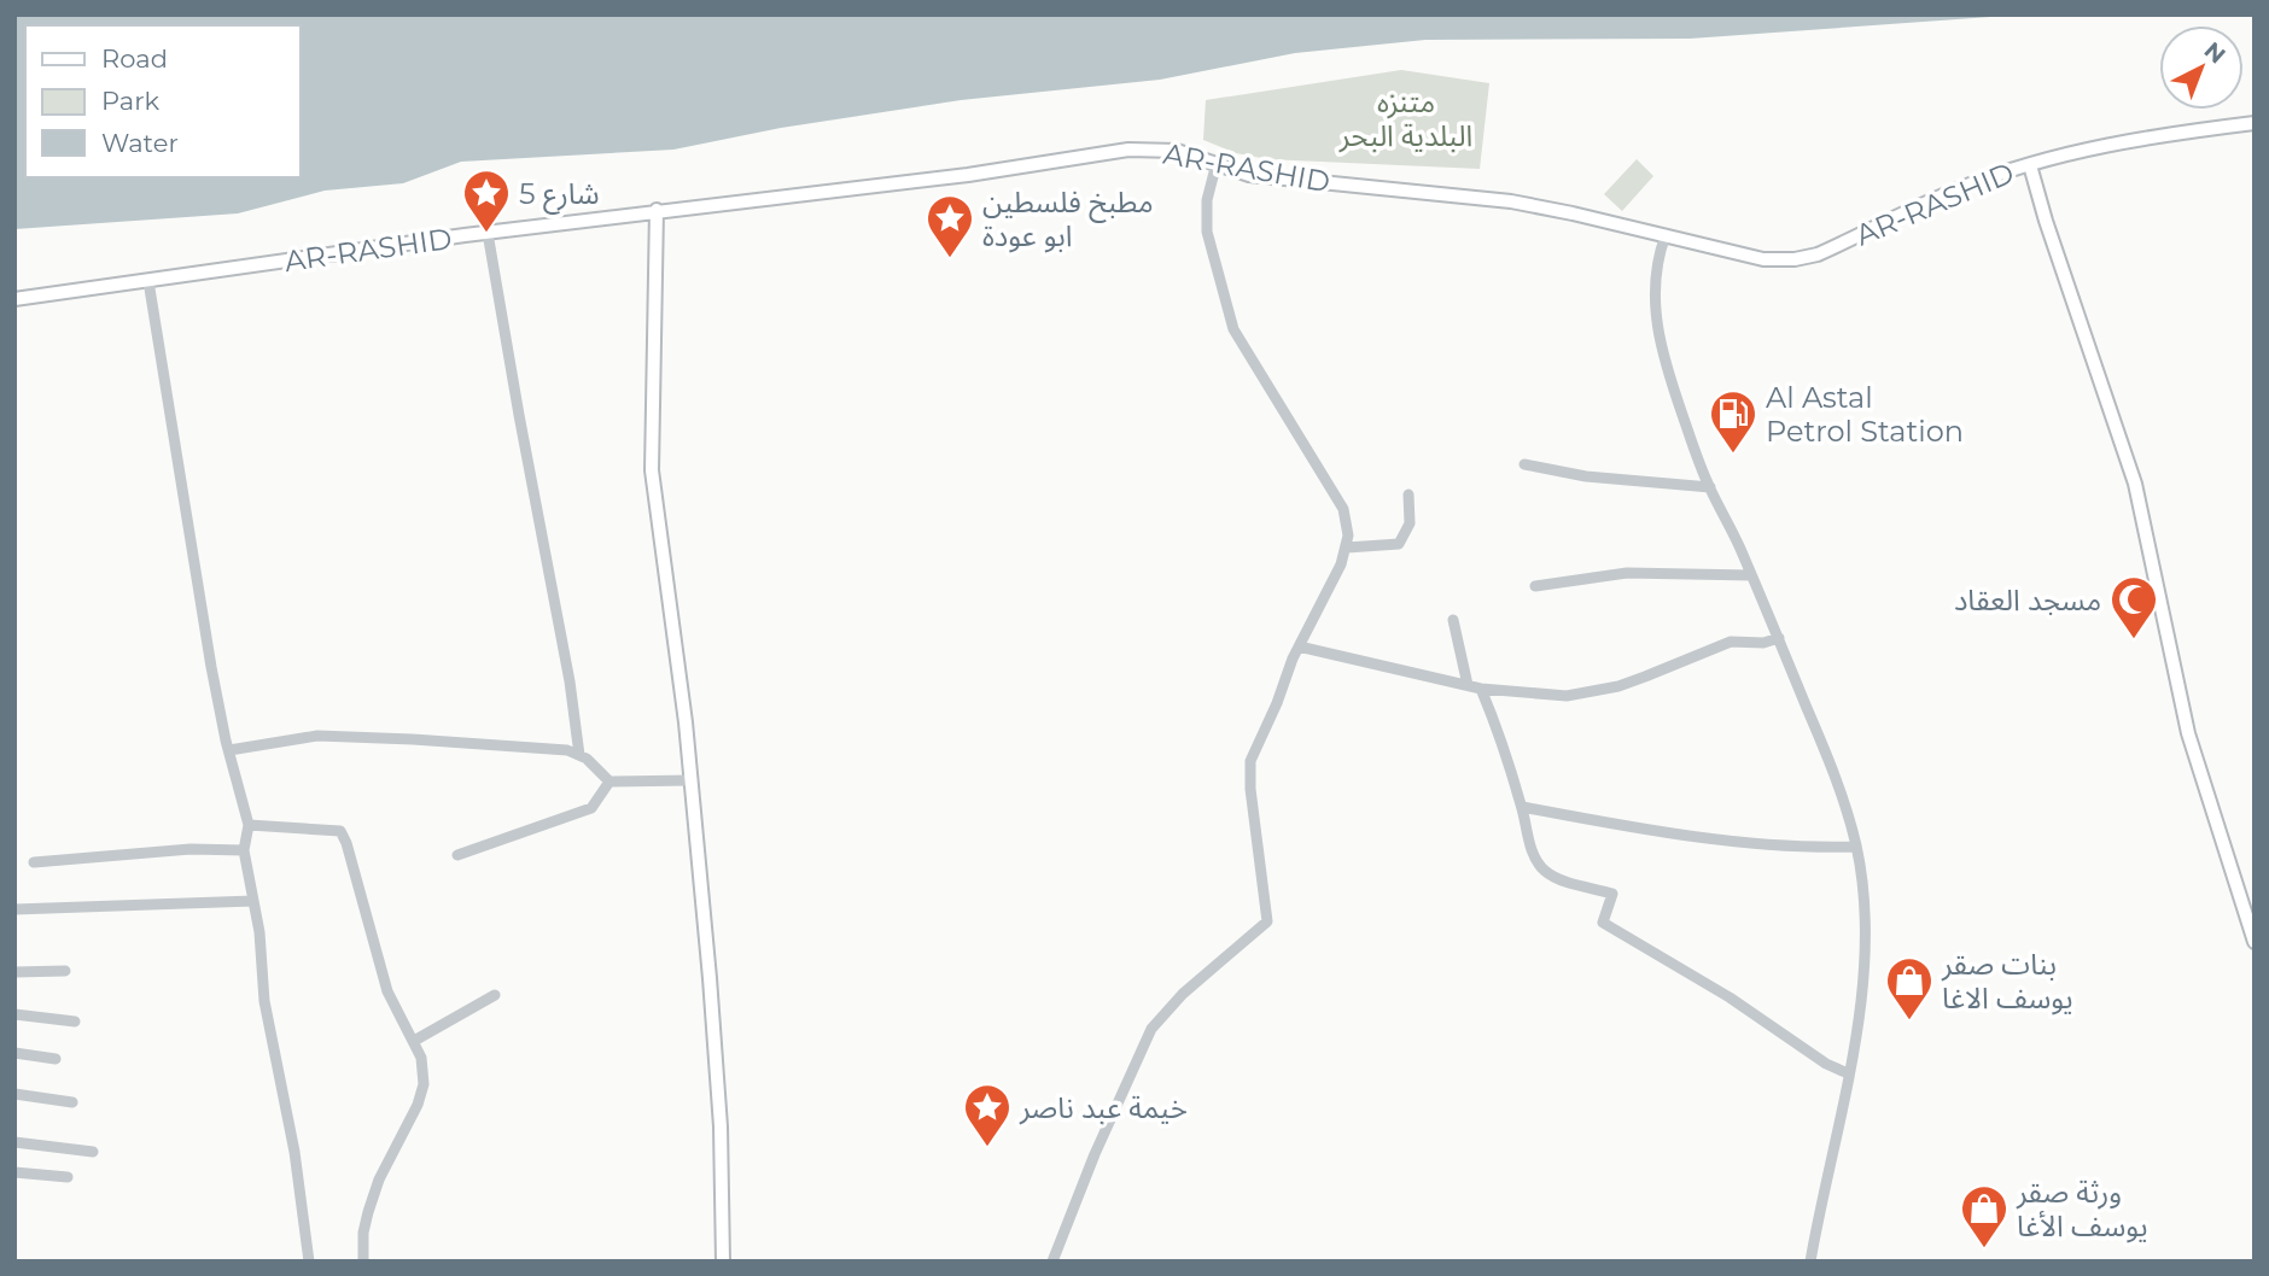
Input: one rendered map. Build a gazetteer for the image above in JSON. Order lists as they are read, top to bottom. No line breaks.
{"streets":{"main road":["AR-RASHID"]},"parks":["متنزه البلدية البحر"],"places":{"place":["شارع 5","مطبخ فلسطين ابو عودة","خيمة عبد ناصر"],"fuel station":["Al Astal Petrol Station"],"mosque":["مسجد العقاد"],"shop":["بنات صقر يوسف الاغا","ورثة صقر يوسف الأغا"]},"legend":["Road","Park","Water"],"north":"top right"}
